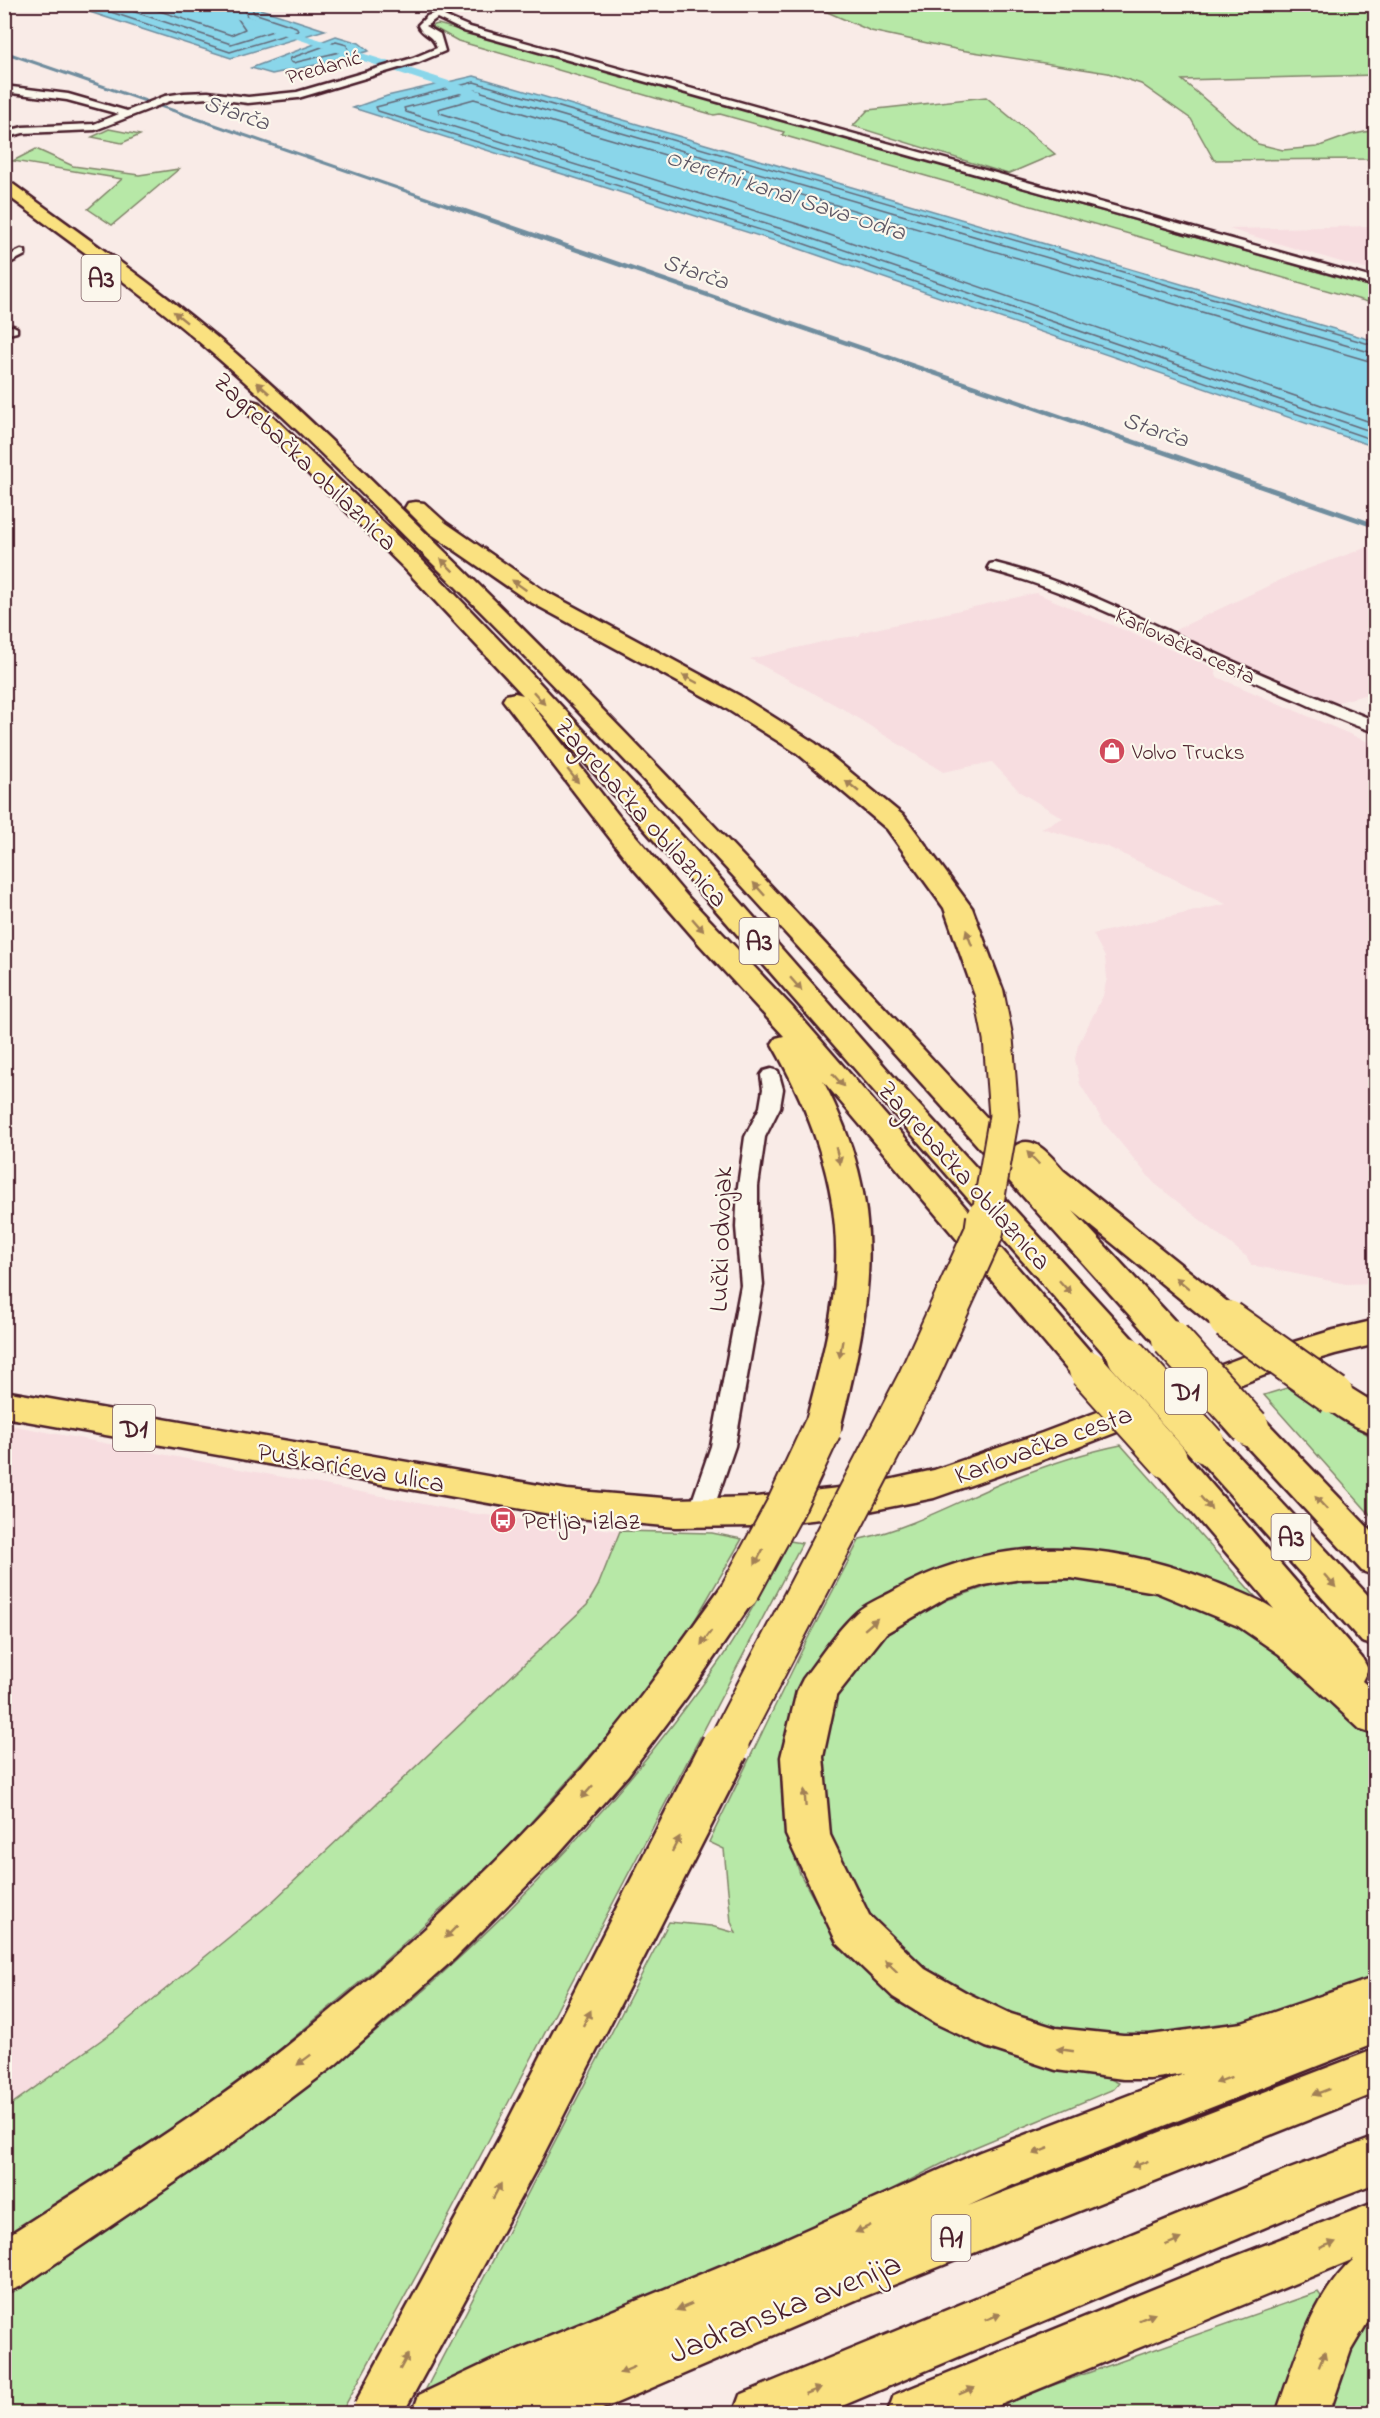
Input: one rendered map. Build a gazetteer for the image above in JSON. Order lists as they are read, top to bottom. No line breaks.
{"streets":{"main road":["A3","Zagrebačka obilaznica","Karlovačka cesta","D1","Puškarićeva ulica","A1","Jadranska avenija"],"street":["Predanić","Lučki odvojak"]},"crossings":[["Karlovačka cesta","Lučki odvojak"],["Karlovačka cesta","Puškarićeva ulica"],["Lučki odvojak","Puškarićeva ulica"]],"water":["Starča","Oteretni kanal Sava-Odra"],"places":{"shop":["Volvo Trucks"],"bus stop":["Petlja, izlaz"]}}
